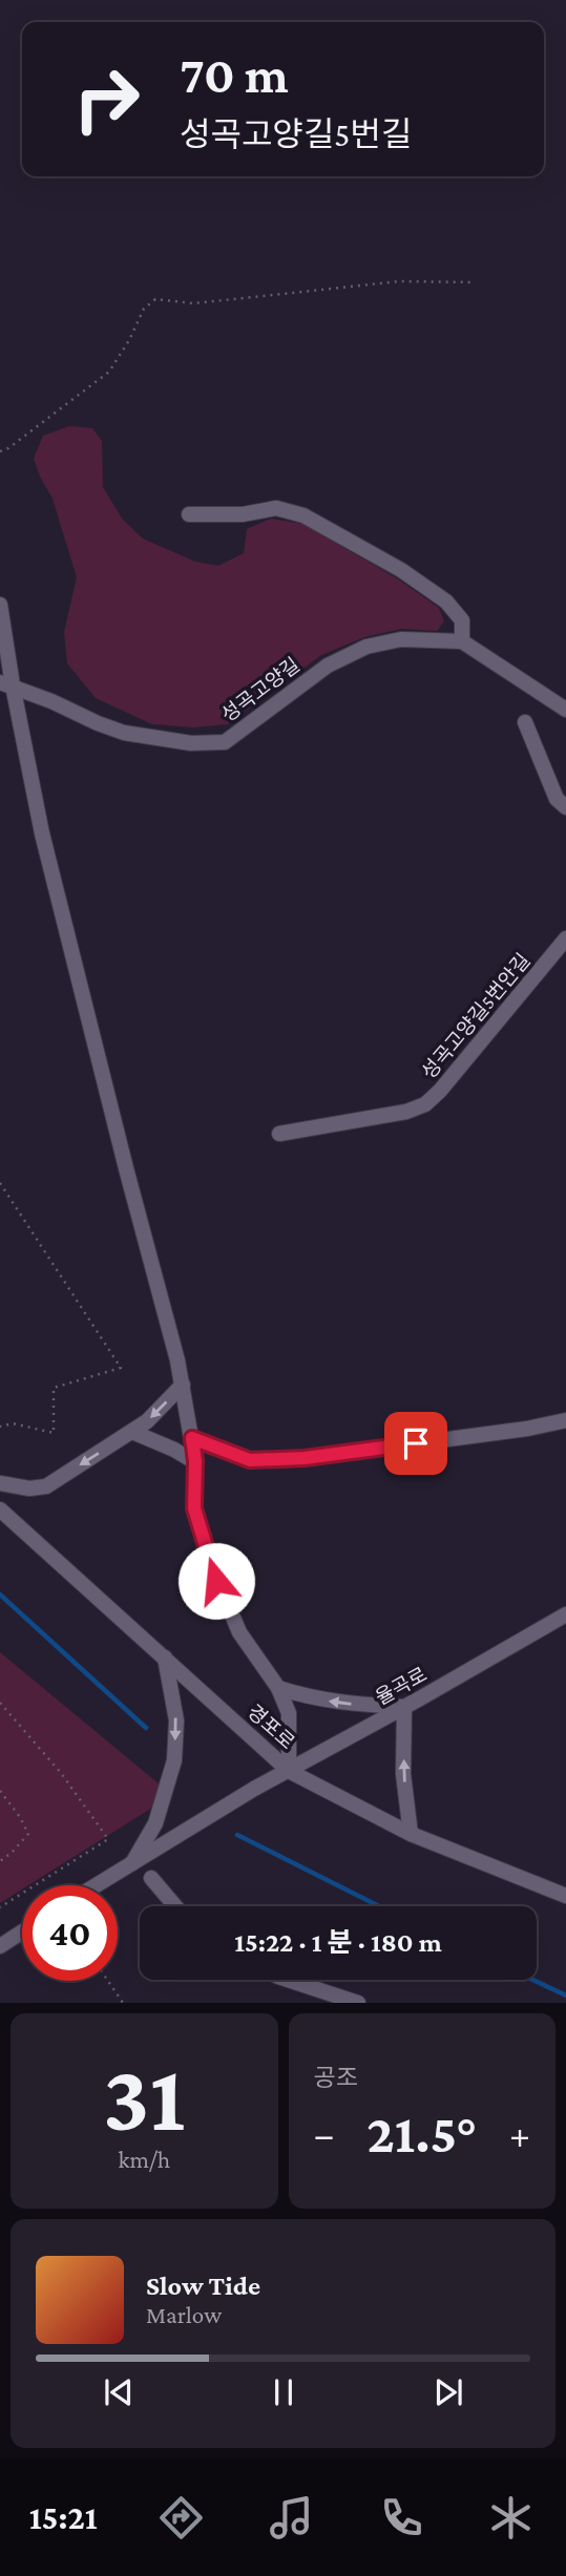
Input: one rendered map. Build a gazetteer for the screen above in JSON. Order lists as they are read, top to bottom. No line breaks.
{"streets":{"street":["성곡고양길","성곡고양길5번안길","율곡로","경포로"]},"crossings":[["율곡로","경포로"]],"page":{"turn":["70 m","성곡고양길5번길"],"limit":"40","trip":"15:22 · 1 분 · 180 m","tile":[["31","km/h"],"공조"],"heat":["−","21.5°","+"],"song":["Slow Tide","Marlow"],"tabs":"15:21"}}
